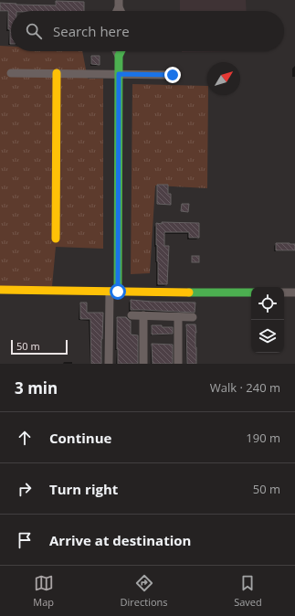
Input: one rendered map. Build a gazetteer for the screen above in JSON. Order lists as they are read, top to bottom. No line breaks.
{"scale_bar":"50 m","north":"top right","page":{"search":"Search here","scale":"50 m","heading":["3 min","Walk · 240 m"],"list":[["Continue","190 m"],["Turn right","50 m"],"Arrive at destination"],"nav":["Map","Directions","Saved"]}}
